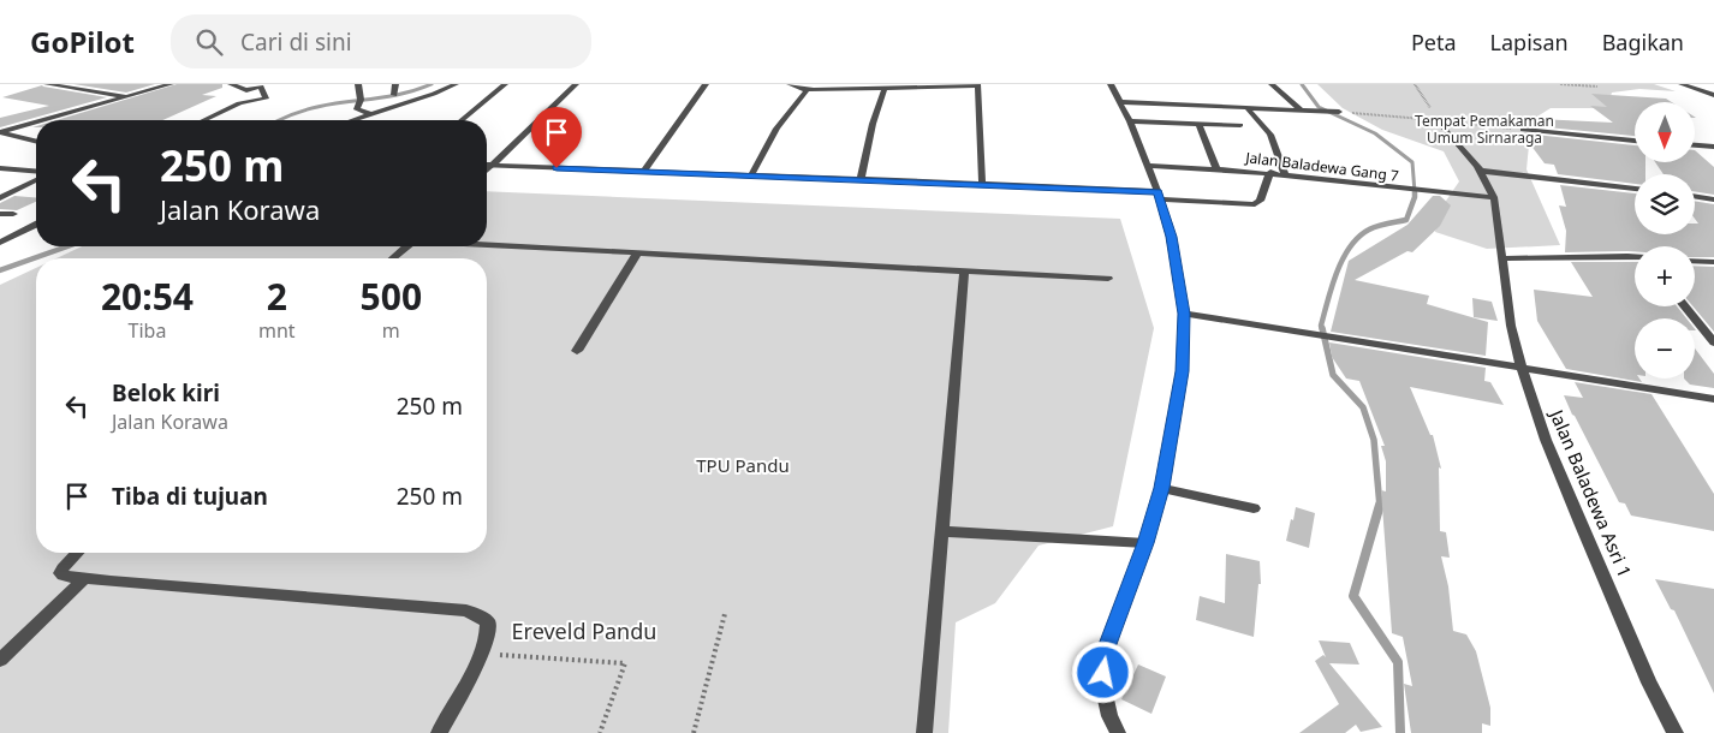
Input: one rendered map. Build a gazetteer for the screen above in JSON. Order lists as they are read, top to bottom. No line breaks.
{"streets":{"street":["Jalan Baladewa Gang 7","Jalan Baladewa Asri 1"]},"crossings":[["Jalan Baladewa Gang 7","Jalan Baladewa Asri 1"]],"parks":["Tempat Pemakaman Umum Sirnaraga","TPU Pandu","Ereveld Pandu"],"north":"bottom","page":{"header":"GoPilot","search":"Cari di sini","nav":["Peta","Lapisan","Bagikan"],"map_buttons":["+","−"],"turn":["250 m","Jalan Korawa"],"eta":["20:54","Tiba","2","mnt","500","m"],"list":[{"name":"Belok kiri","note":"Jalan Korawa","value":"250 m"},{"name":"Tiba di tujuan","value":"250 m"}]}}
